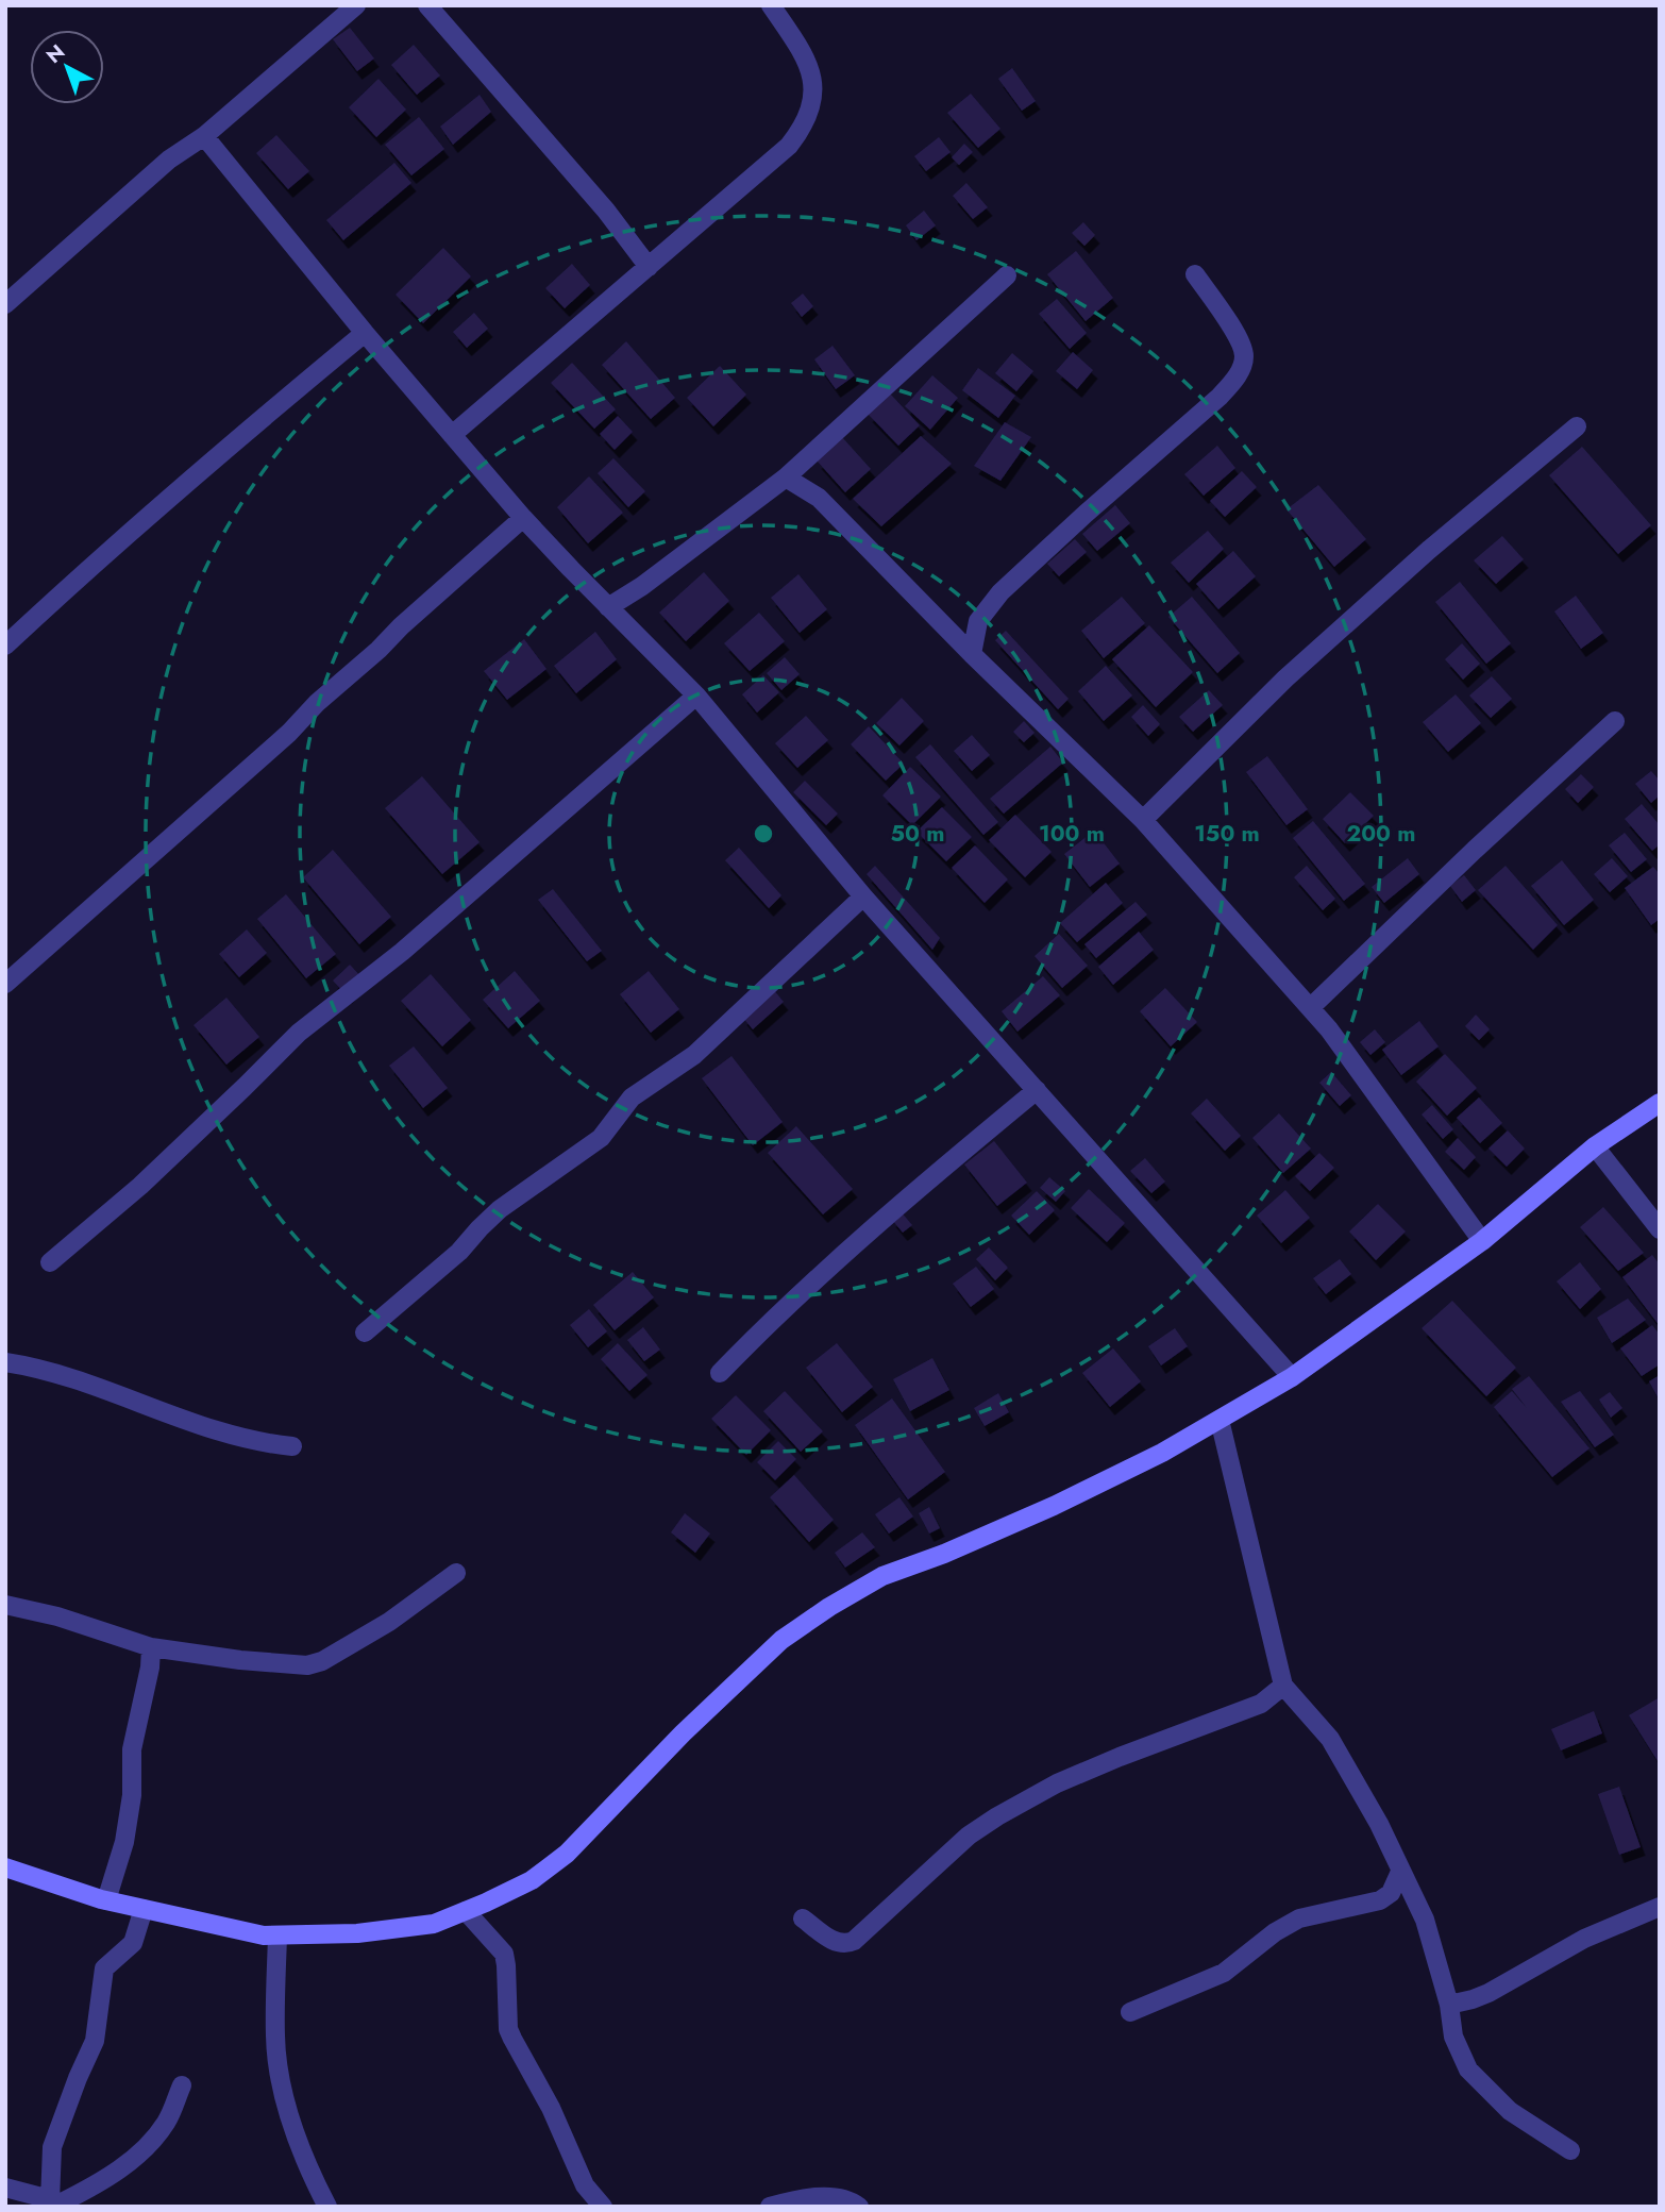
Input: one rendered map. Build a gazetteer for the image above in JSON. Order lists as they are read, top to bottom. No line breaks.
{"north":"top left","rings":["50 m","100 m","150 m","200 m"]}
